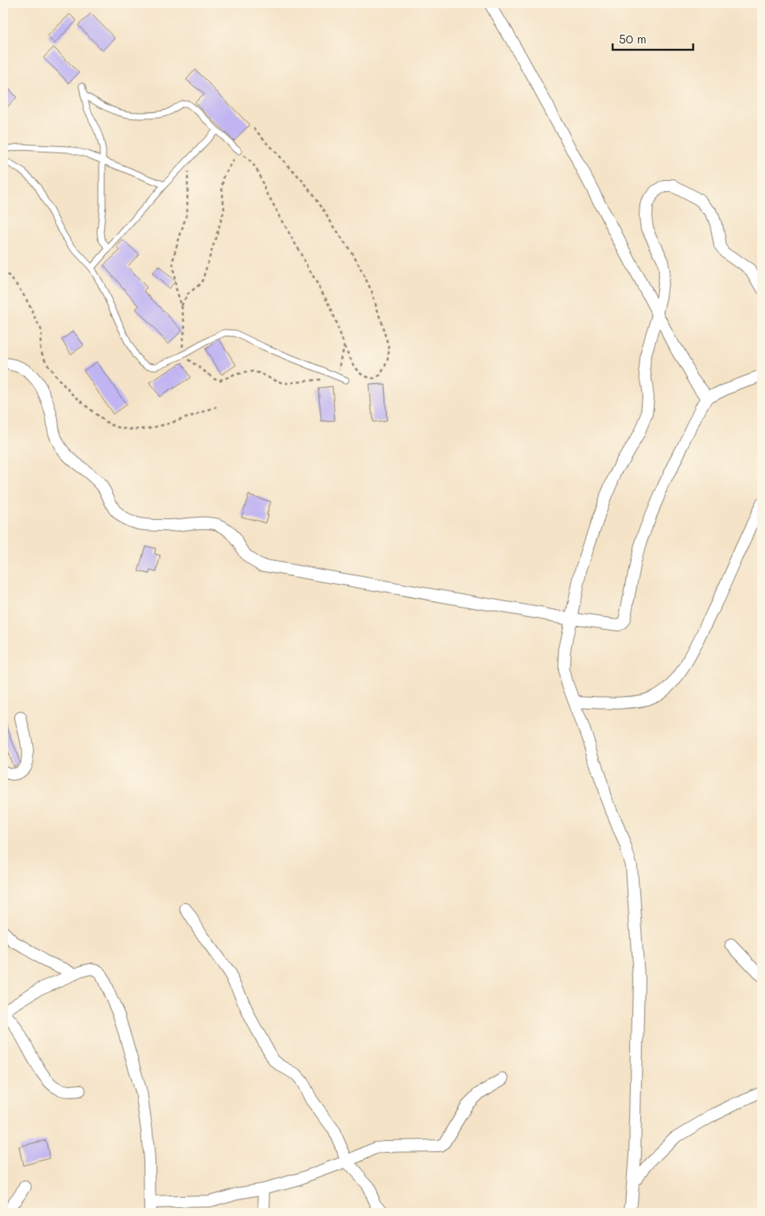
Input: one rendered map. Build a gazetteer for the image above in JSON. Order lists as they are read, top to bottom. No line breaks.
{"scale_bar":"50 m"}
